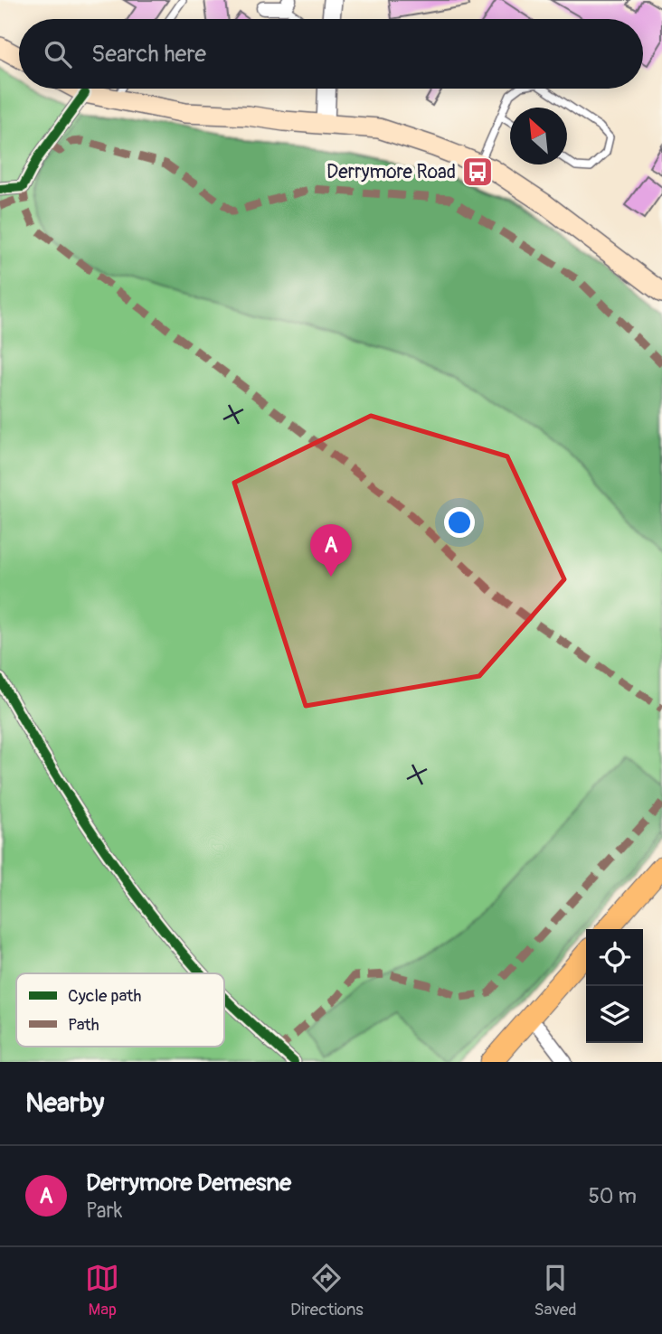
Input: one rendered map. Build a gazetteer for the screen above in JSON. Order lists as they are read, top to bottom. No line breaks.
{"places":{"bus stop":["Derrymore Road"]},"legend":["Cycle path","Path"],"north":"top left","page":{"search":"Search here","pins":"A","heading":"Nearby","list":[{"mark":"A","name":"Derrymore Demesne","note":"Park","value":"50 m"}],"nav":["Map","Directions","Saved"]}}
